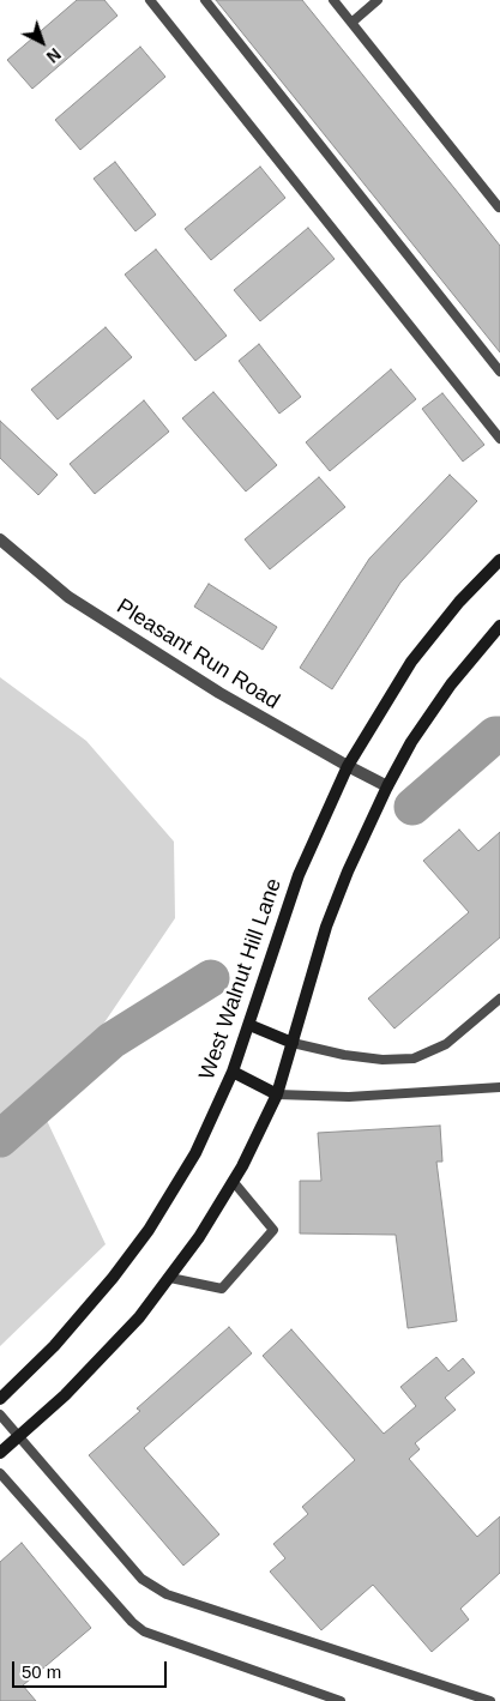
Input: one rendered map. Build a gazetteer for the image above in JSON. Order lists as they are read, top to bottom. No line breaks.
{"streets":{"main road":["West Walnut Hill Lane"],"street":["Pleasant Run Road"]},"crossings":[["Pleasant Run Road","West Walnut Hill Lane"]],"scale_bar":"50 m","north":"bottom right"}
